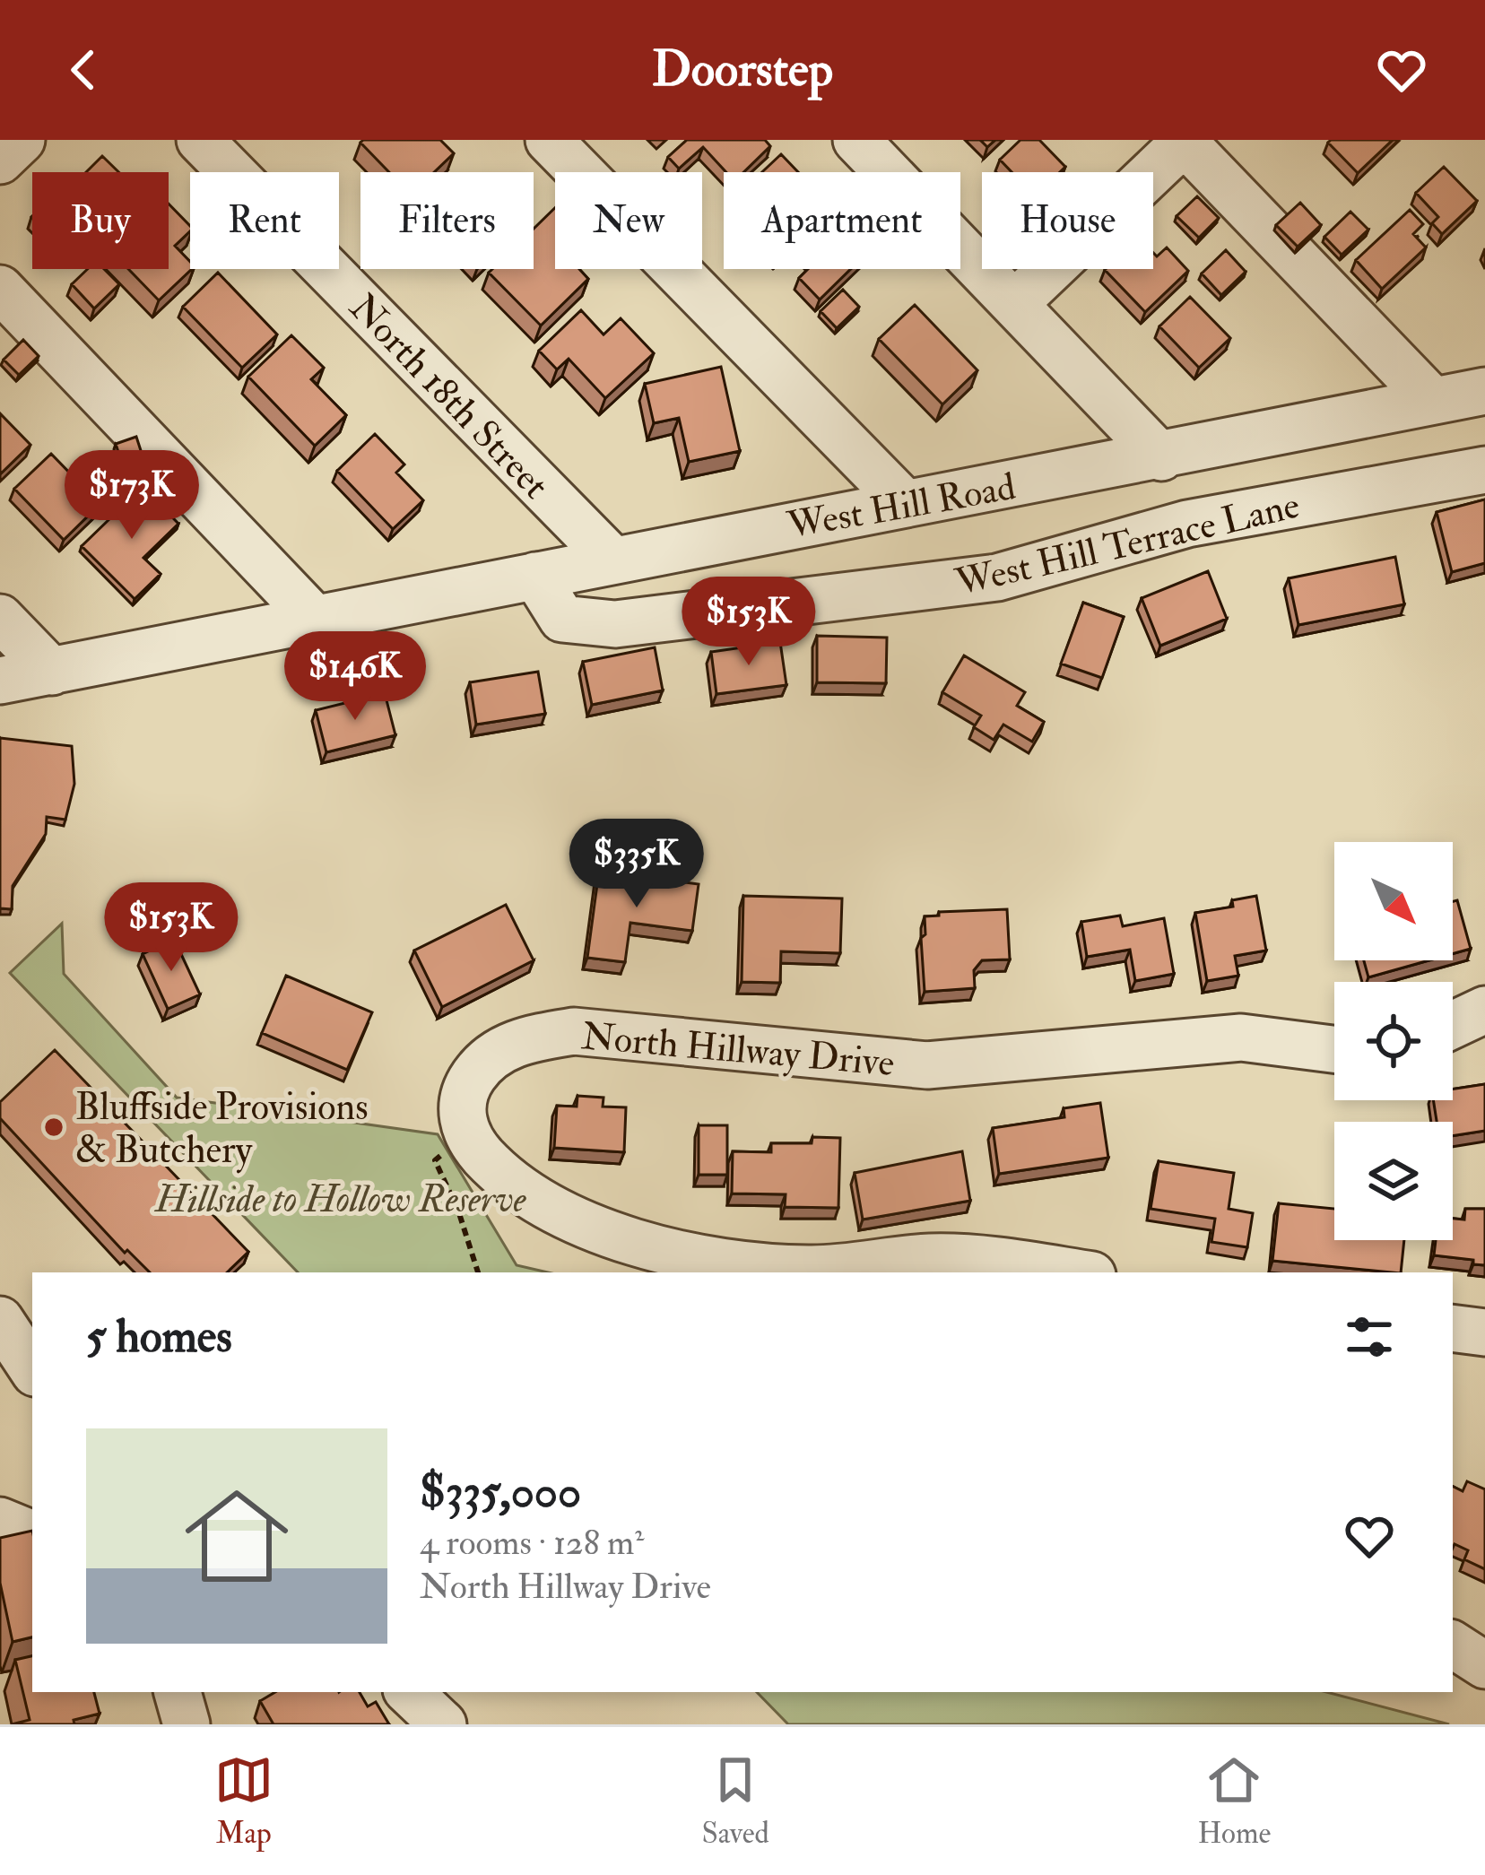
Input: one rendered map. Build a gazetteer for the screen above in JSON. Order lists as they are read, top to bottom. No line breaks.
{"streets":{"street":["North 18th Street","West Hill Road","West Hill Terrace Lane","North Hillway Drive"]},"crossings":[["North 18th Street","West Hill Road"],["West Hill Road","West Hill Terrace Lane"]],"parks":["Hillside to Hollow Reserve"],"places":["Bluffside Provisions & Butchery"],"north":"bottom right","page":{"header":"Doorstep","chip":["Buy","Rent","Filters","New","Apartment","House"],"price":["$173K","$153K","$146K","$335K","$153K"],"heading":"5 homes","list":[{"name":"$335,000","note":"4 rooms · 128 m² · North Hillway Drive"}],"tabs":["Map","Saved","Home"]}}
